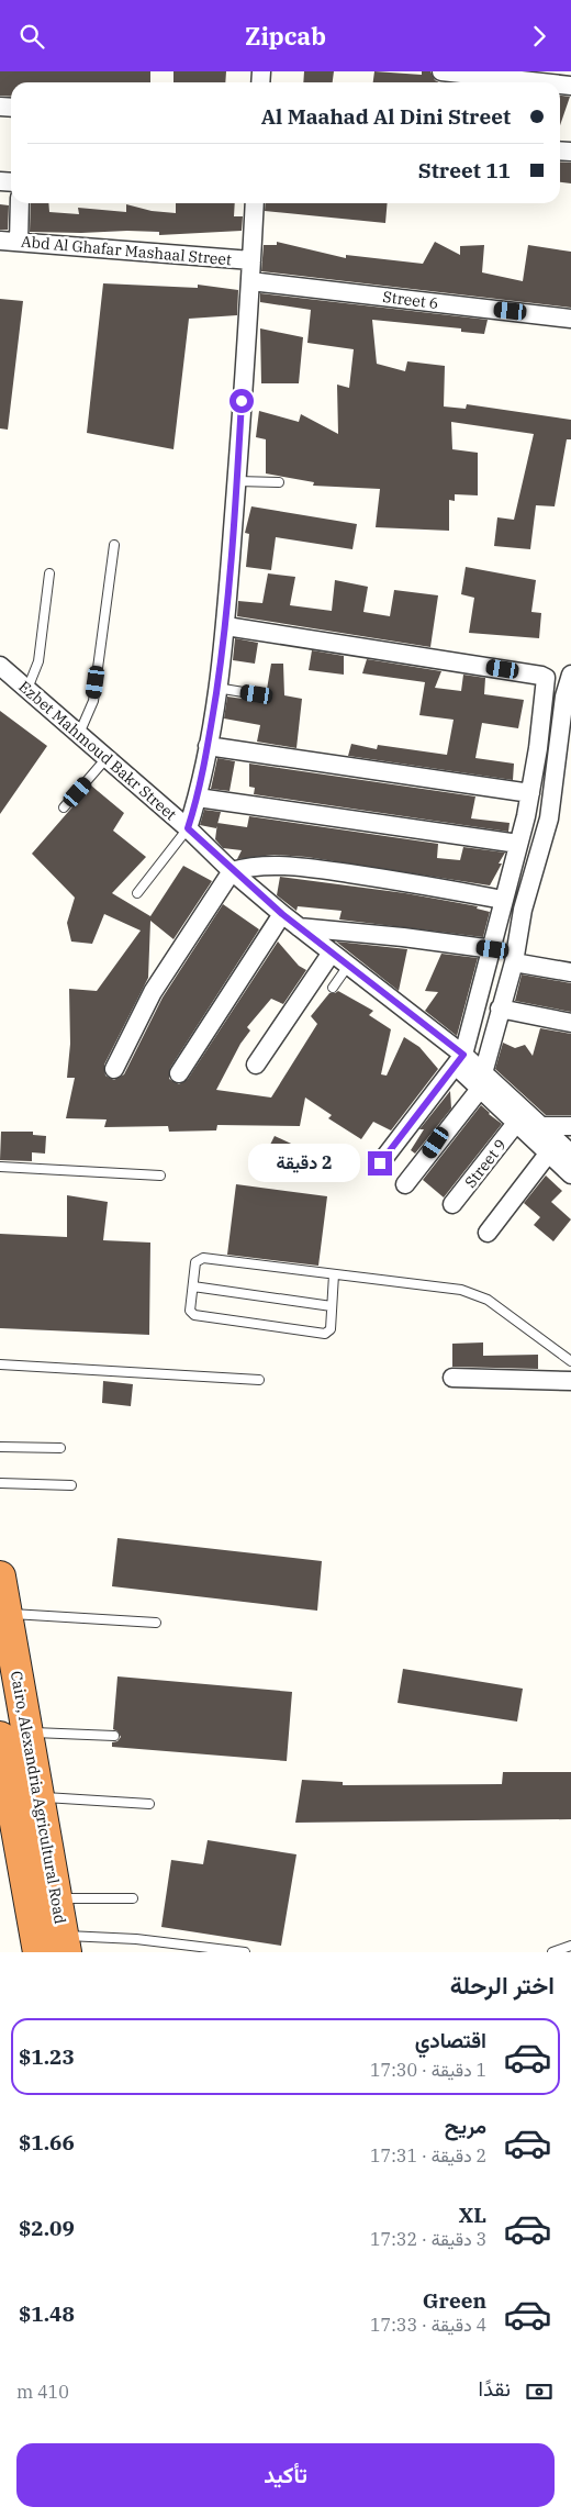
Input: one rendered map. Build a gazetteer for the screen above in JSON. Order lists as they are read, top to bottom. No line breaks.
{"streets":{"highway":["Cairo, Alexandria Agricultural Road"],"street":["Abd Al Ghafar Mashaal Street","Street 6","Ezbet Mahmoud Bakr Street","Street 9"]},"crossings":[["Ezbet Mahmoud Bakr Street","Street 9"]],"page":{"header":"Zipcab","banner":["Al Maahad Al Dini Street","Street 11"],"bubble":"2 دقيقة","heading":"اختر الرحلة","list":[{"name":"اقتصادي","note":"1 دقيقة · 17:30","value":"$1.23"},{"name":"مريح","note":"2 دقيقة · 17:31","value":"$1.66"},{"name":"XL","note":"3 دقيقة · 17:32","value":"$2.09"},{"name":"Green","note":"4 دقيقة · 17:33","value":"$1.48"}],"pay":["نقدًا","410 m"],"buttons":"تأكيد"}}
